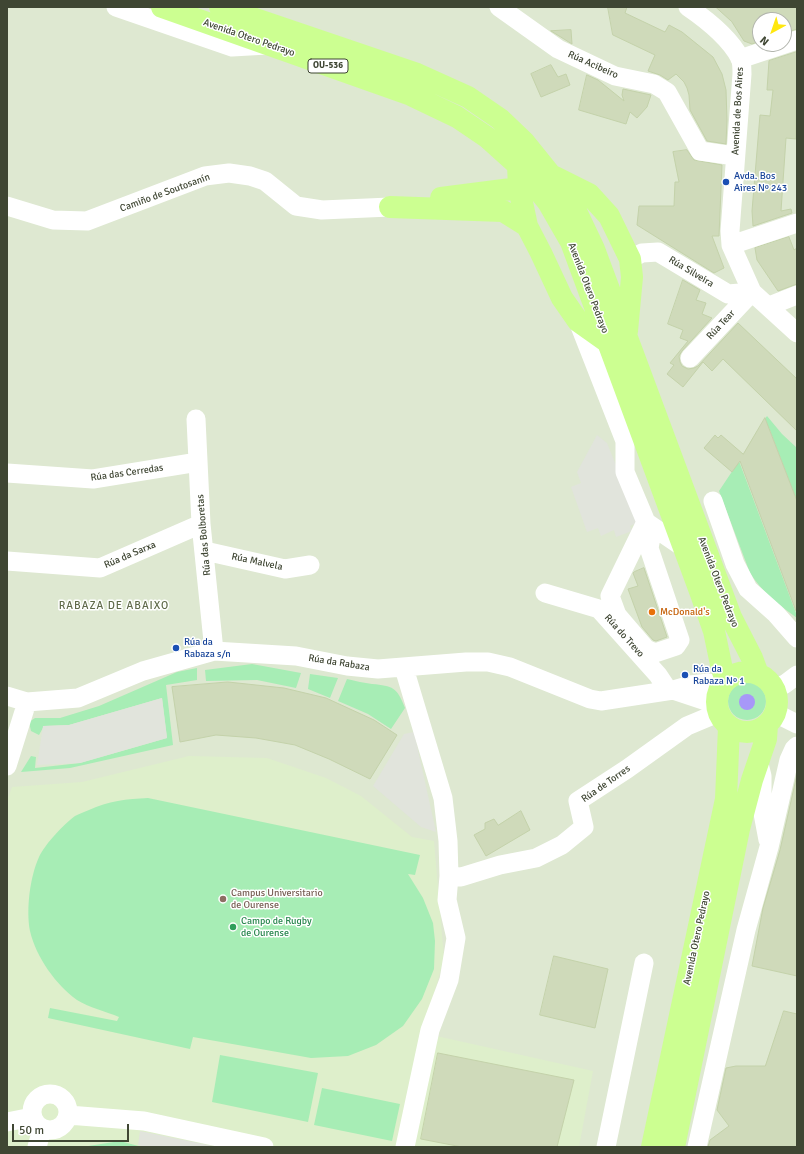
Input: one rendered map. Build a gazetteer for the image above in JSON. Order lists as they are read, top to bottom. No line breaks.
{"streets":{"main road":["Avenida Otero Pedrayo","OU-536"],"street":["Rúa Acibeiro","Avenida de Bos Aires","Camiño de Soutosanín","Rúa Silveira","Rúa Tear","Rúa das Cerredas","Rúa das Bolboretas","Rúa da Sarxa","Rúa Malvela","Rúa do Trevo","Rúa da Rabaza","Rúa de Torres"]},"crossings":[["Avenida Otero Pedrayo","Rúa de Torres"],["Rúa Acibeiro","Avenida de Bos Aires"],["Avenida de Bos Aires","Rúa Silveira"],["Avenida de Bos Aires","Rúa Tear"],["Rúa Silveira","Rúa Tear"],["Rúa das Cerredas","Rúa das Bolboretas"],["Rúa das Bolboretas","Rúa da Sarxa"],["Rúa das Bolboretas","Rúa Malvela"],["Rúa das Bolboretas","Rúa da Rabaza"],["Rúa do Trevo","Rúa da Rabaza"]],"districts":["RABAZA DE ABAIXO"],"places":["Avda. Bos Aires Nº 243","McDonald's","Rúa da Rabaza s/n","Rúa da Rabaza Nº 1","Campus Universitario de Ourense","Campo de Rugby de Ourense"],"scale_bar":"50 m","north":"bottom left"}
